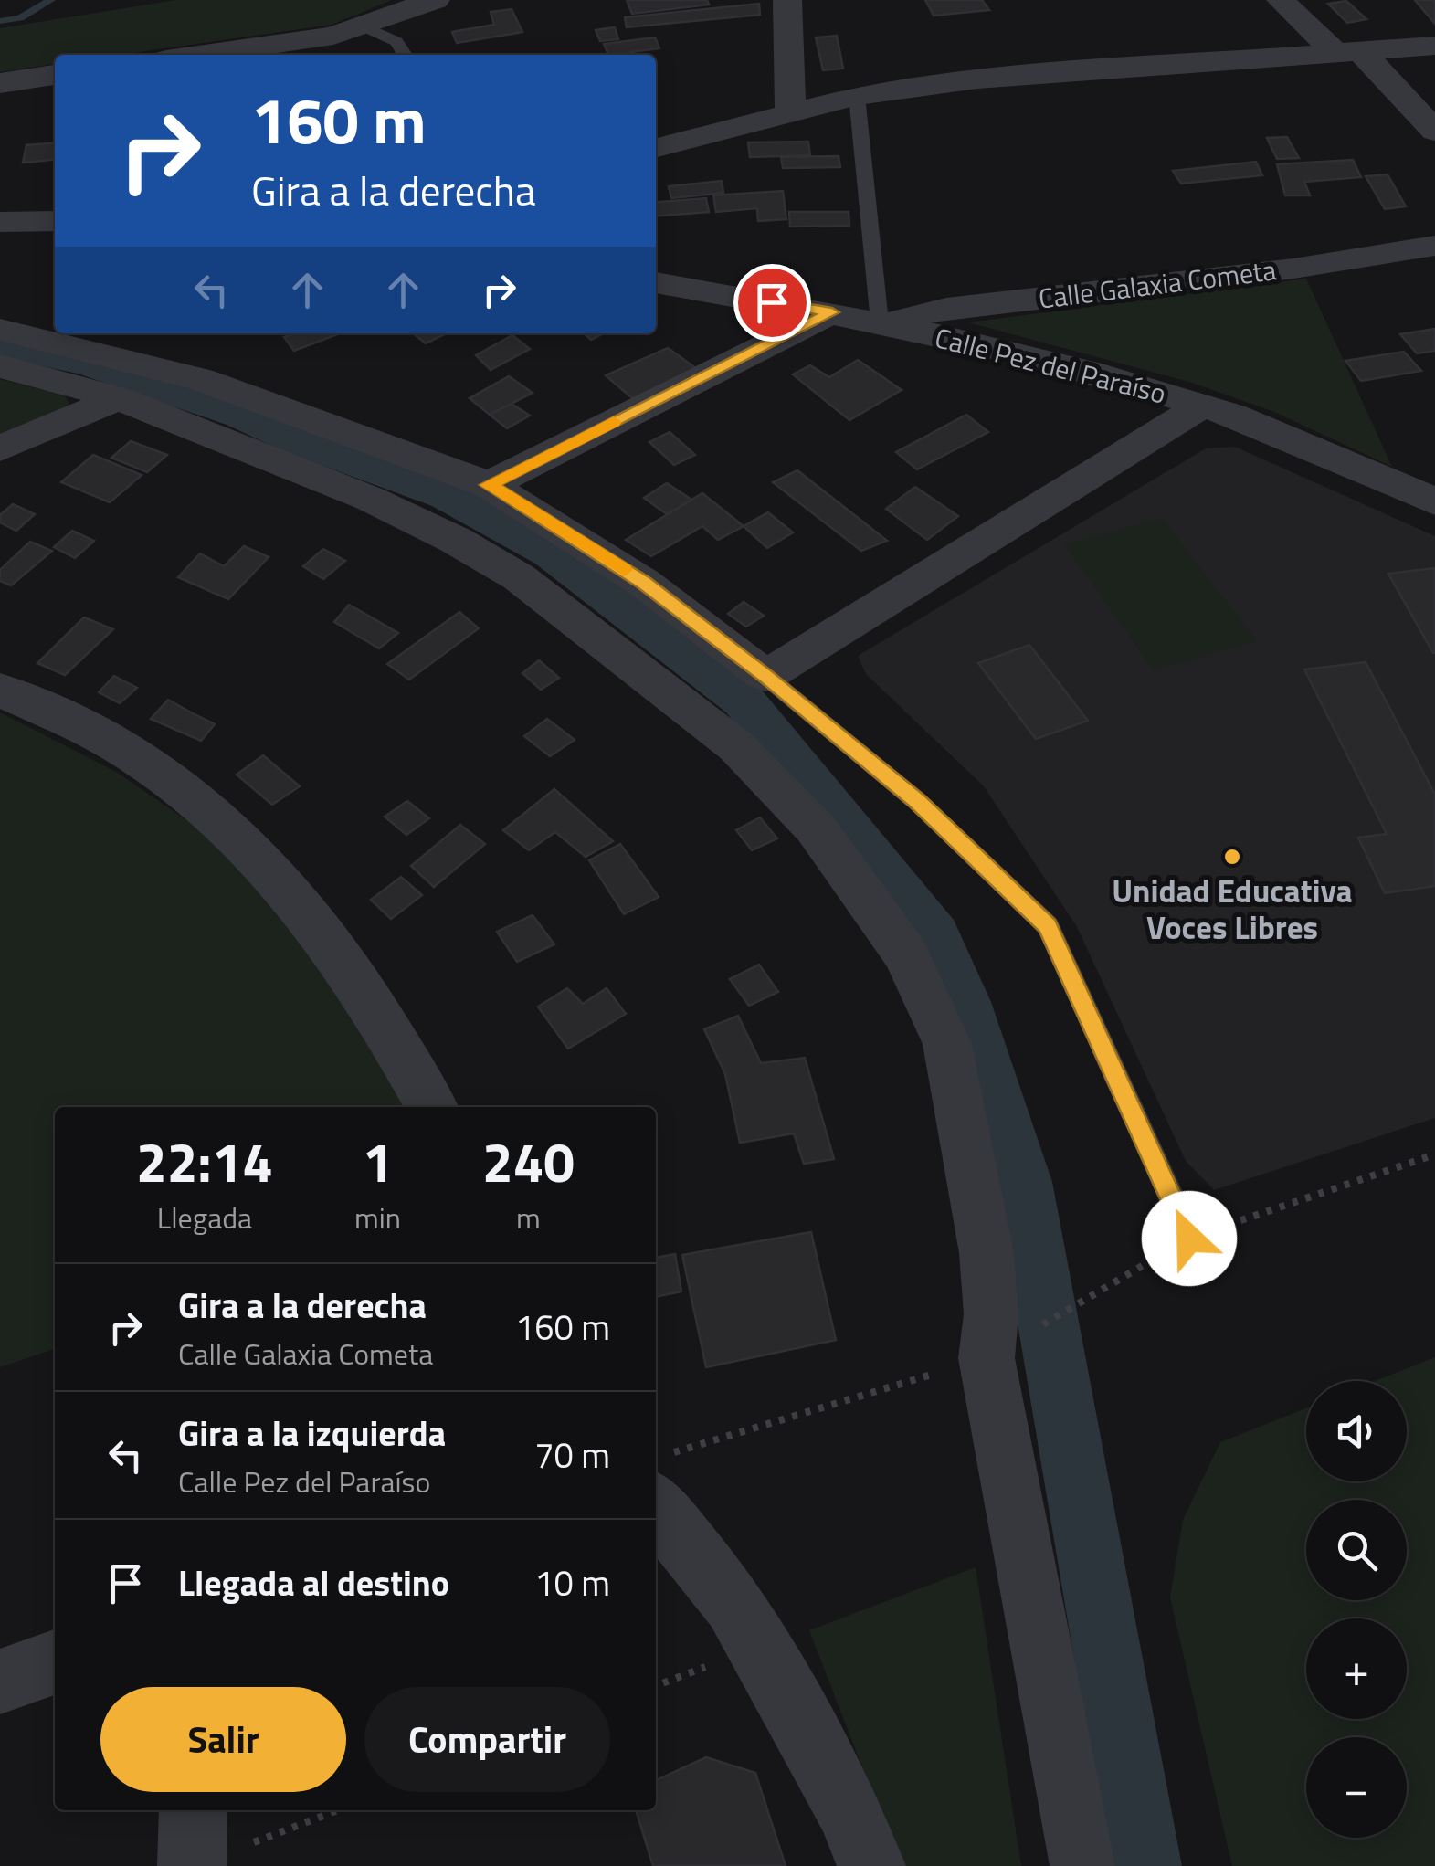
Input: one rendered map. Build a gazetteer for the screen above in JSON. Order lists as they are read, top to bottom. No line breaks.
{"streets":{"street":["Calle Galaxia Cometa","Calle Pez del Paraíso"]},"crossings":[["Calle Galaxia Cometa","Calle Pez del Paraíso"]],"places":["Unidad Educativa Voces Libres"],"page":{"turn":["160 m","Gira a la derecha"],"eta":["22:14","Llegada","1","min","240","m"],"list":[{"name":"Gira a la derecha","note":"Calle Galaxia Cometa","value":"160 m"},{"name":"Gira a la izquierda","note":"Calle Pez del Paraíso","value":"70 m"},{"name":"Llegada al destino","value":"10 m"}],"map_buttons":["+","−"],"buttons":["Salir","Compartir"]}}
